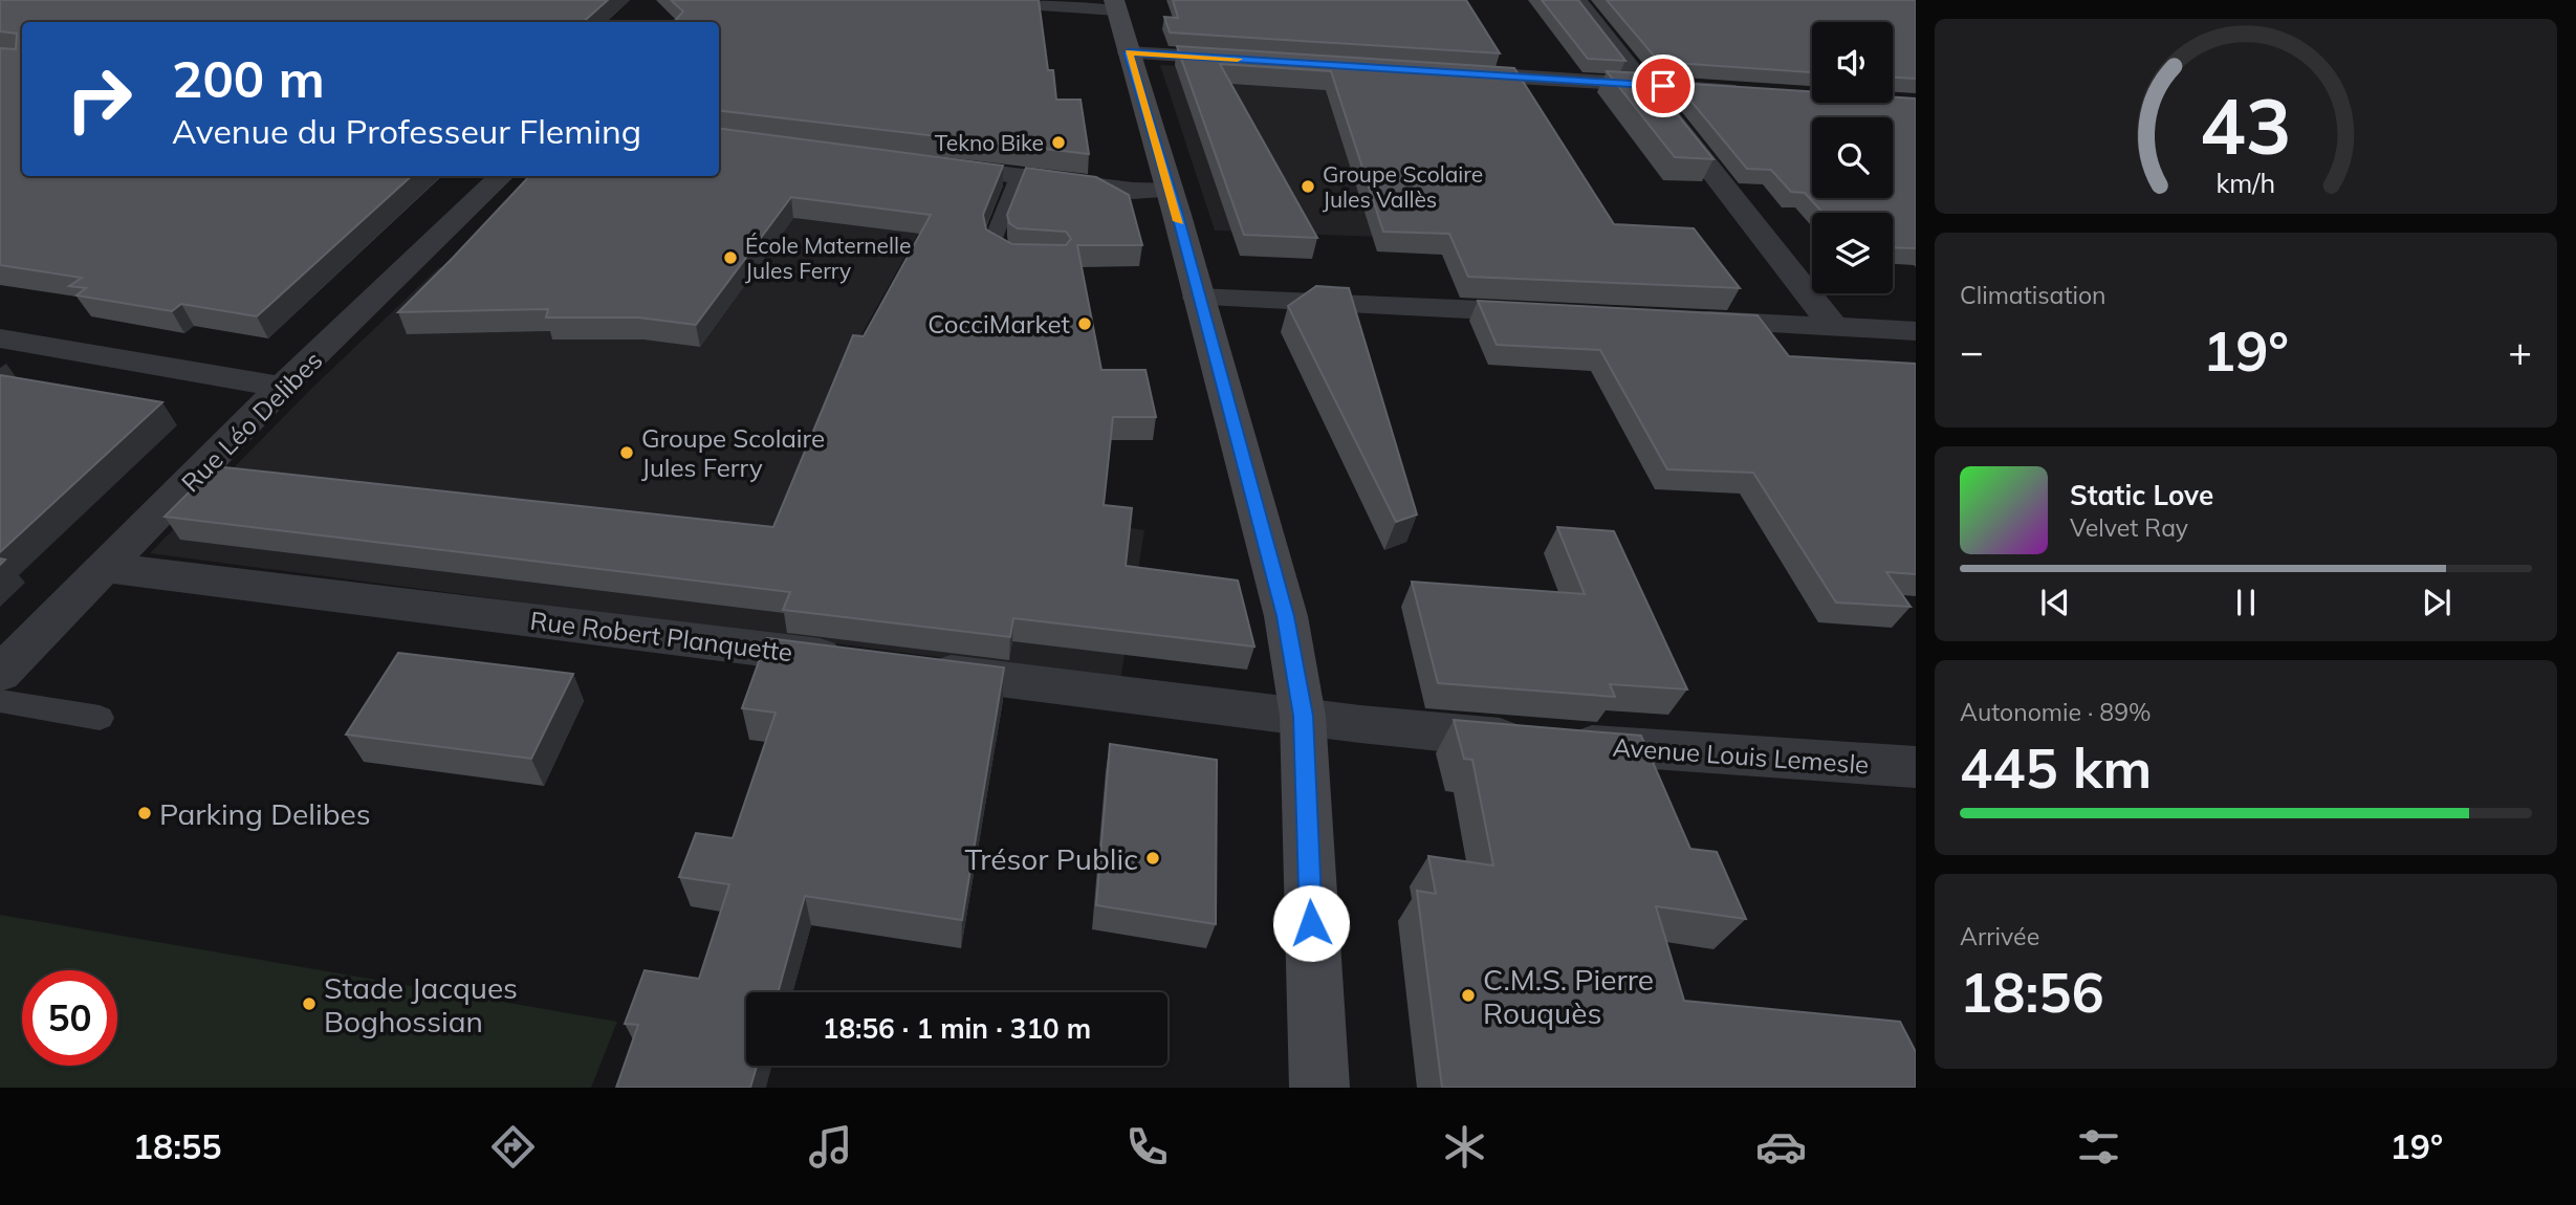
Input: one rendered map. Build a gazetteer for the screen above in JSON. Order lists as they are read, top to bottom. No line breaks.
{"streets":{"street":["Rue Léo Delibes","Rue Robert Planquette","Avenue Louis Lemesle"]},"crossings":[["Rue Léo Delibes","Rue Robert Planquette"]],"places":["Tekno Bike","Groupe Scolaire Jules Vallès","École Maternelle Jules Ferry","CocciMarket","Groupe Scolaire Jules Ferry","Parking Delibes","Trésor Public","C.M.S. Pierre Rouquès","Stade Jacques Boghossian"],"page":{"turn":["200 m","Avenue du Professeur Fleming"],"tile":["Climatisation",["Autonomie · 89%","445 km"],["Arrivée","18:56"]],"heat":["−","19°","+"],"song":["Static Love","Velvet Ray"],"limit":"50","trip":"18:56 · 1 min · 310 m","tabs":["18:55","19°"],"gauge":["43","km/h"]}}
